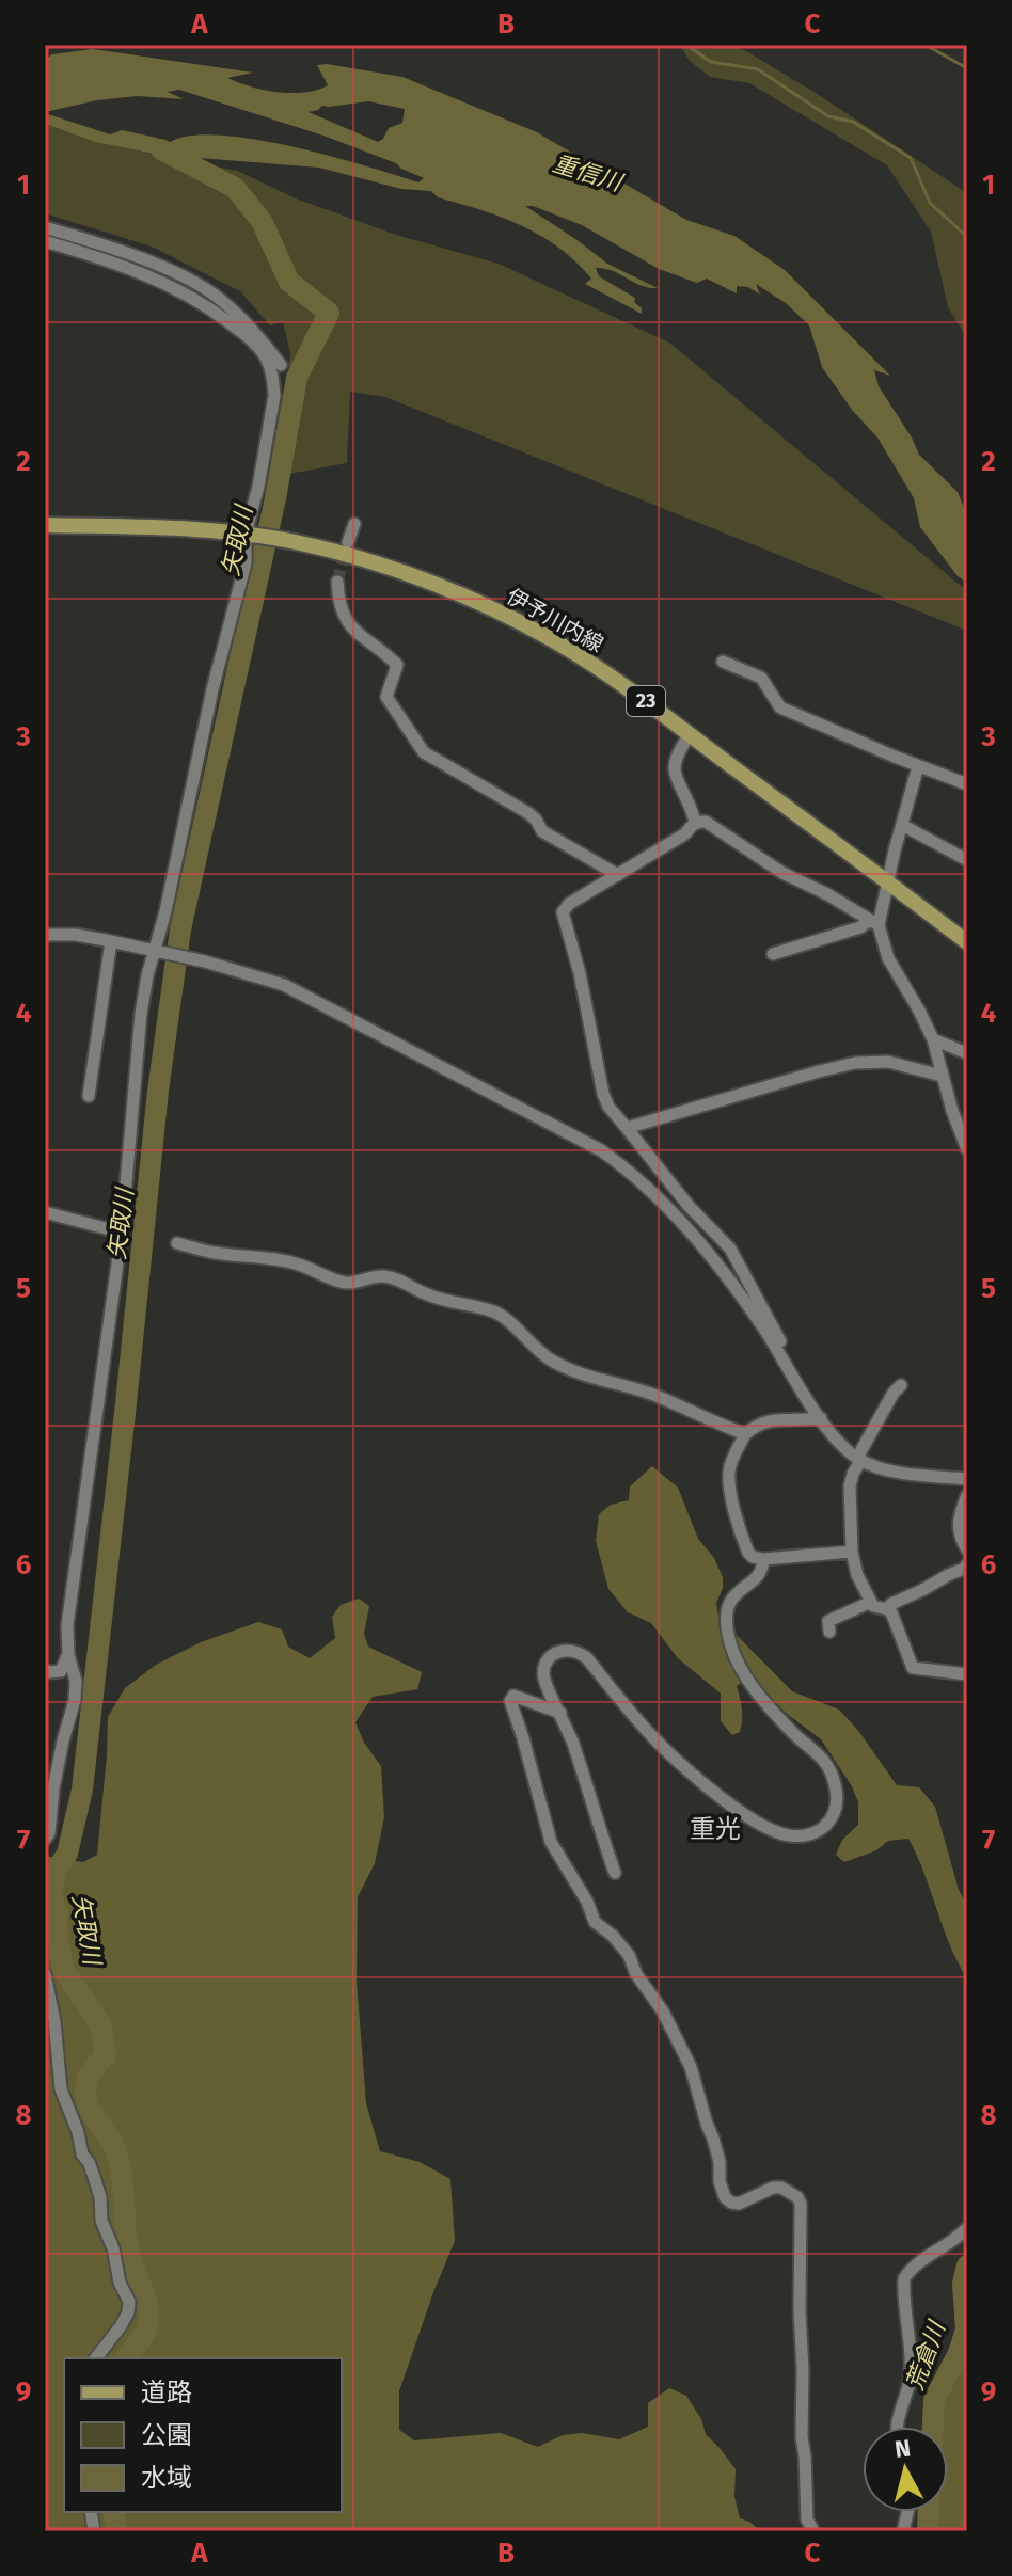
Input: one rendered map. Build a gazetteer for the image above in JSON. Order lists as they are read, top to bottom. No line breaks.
{"streets":{"main road":["伊予川内線","23"]},"districts":["重光"],"water":["重信川","矢取川","荒倉川"],"legend":["道路","公園","水域"],"north":"top","grid":{"columns":["A","B","C"],"rows":["1","2","3","4","5","6","7","8","9"]}}
